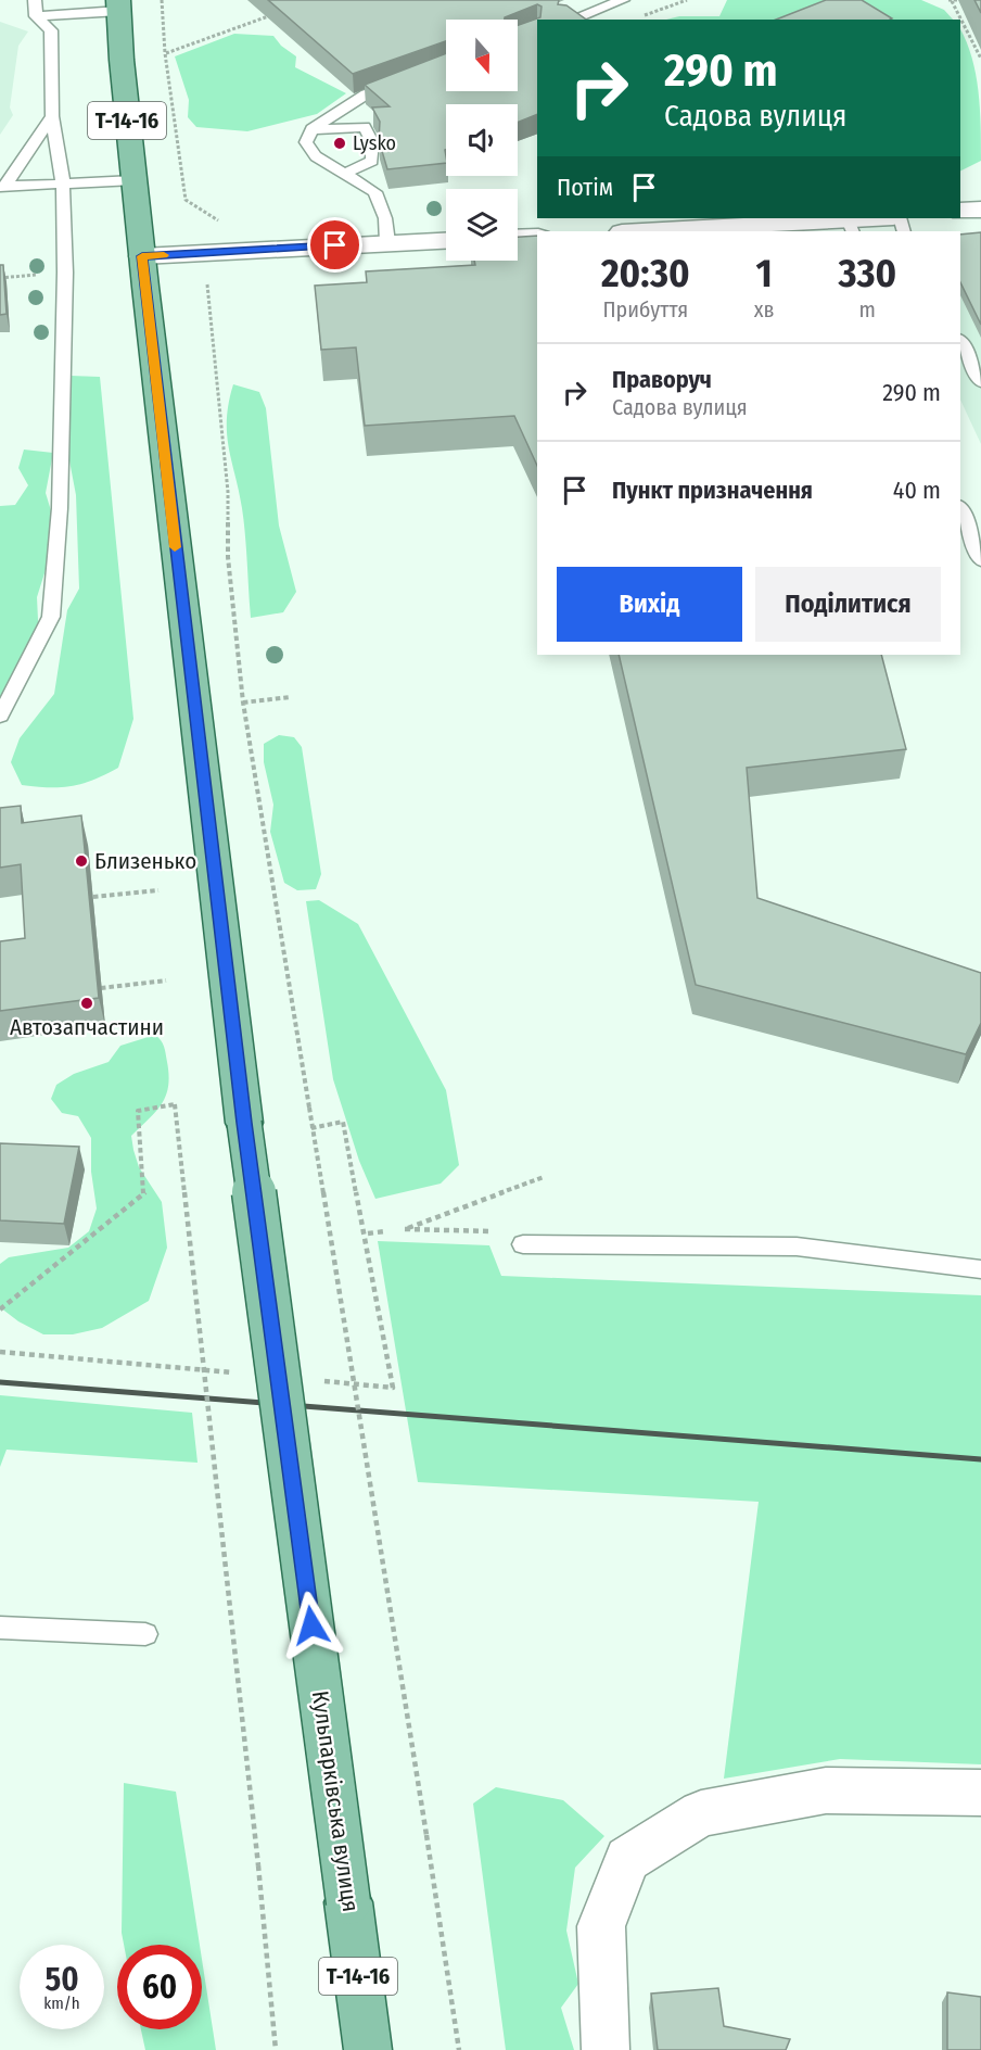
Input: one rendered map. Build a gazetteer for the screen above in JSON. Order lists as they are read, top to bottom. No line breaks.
{"streets":{"main road":["Т-14-16","Кульпарківська вулиця"]},"places":["Lysko","Близенько","Автозапчастини"],"north":"bottom","page":{"turn":["290 m","Садова вулиця"],"then":"Потім","eta":["20:30","Прибуття","1","хв","330","m"],"list":[{"name":"Праворуч","note":"Садова вулиця","value":"290 m"},{"name":"Пункт призначення","value":"40 m"}],"buttons":["Вихід","Поділитися"],"speed":"50 km/h","limit":"60"}}
